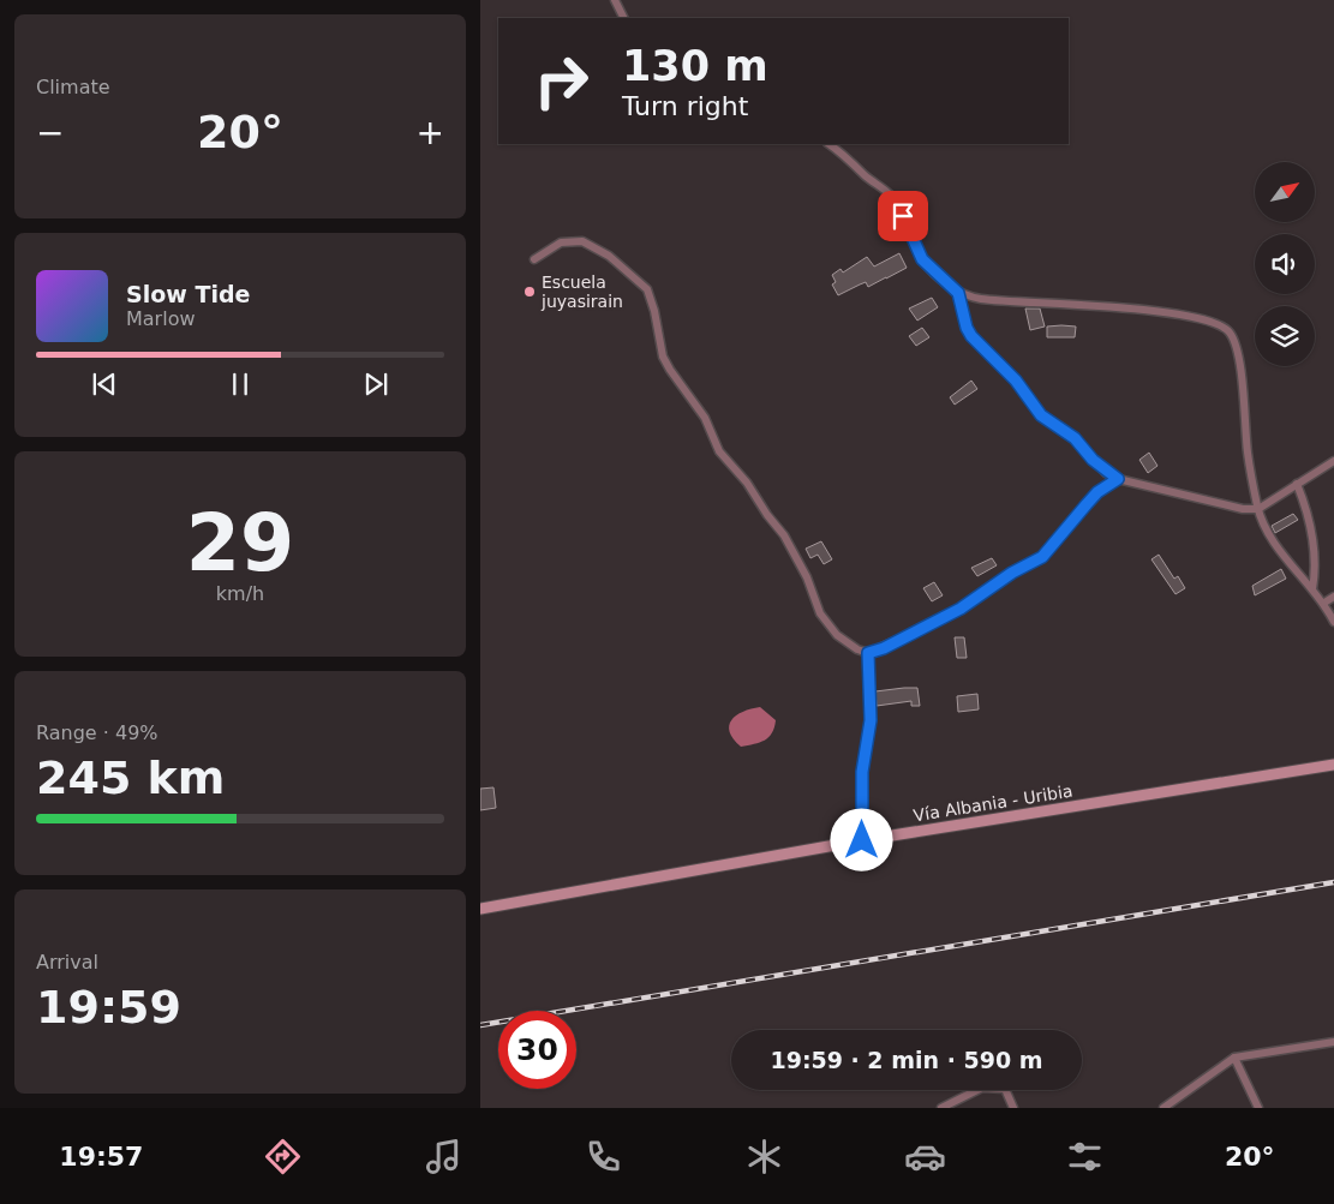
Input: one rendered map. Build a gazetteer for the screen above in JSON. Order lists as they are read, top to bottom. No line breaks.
{"streets":{"main road":["Vía Albania - Uribia"]},"places":["Escuela juyasirain"],"north":"top right","page":{"tile":["Climate",["29","km/h"],["Range · 49%","245 km"],["Arrival","19:59"]],"turn":["130 m","Turn right"],"heat":["−","20°","+"],"song":["Slow Tide","Marlow"],"limit":"30","trip":"19:59 · 2 min · 590 m","tabs":["19:57","20°"]}}
